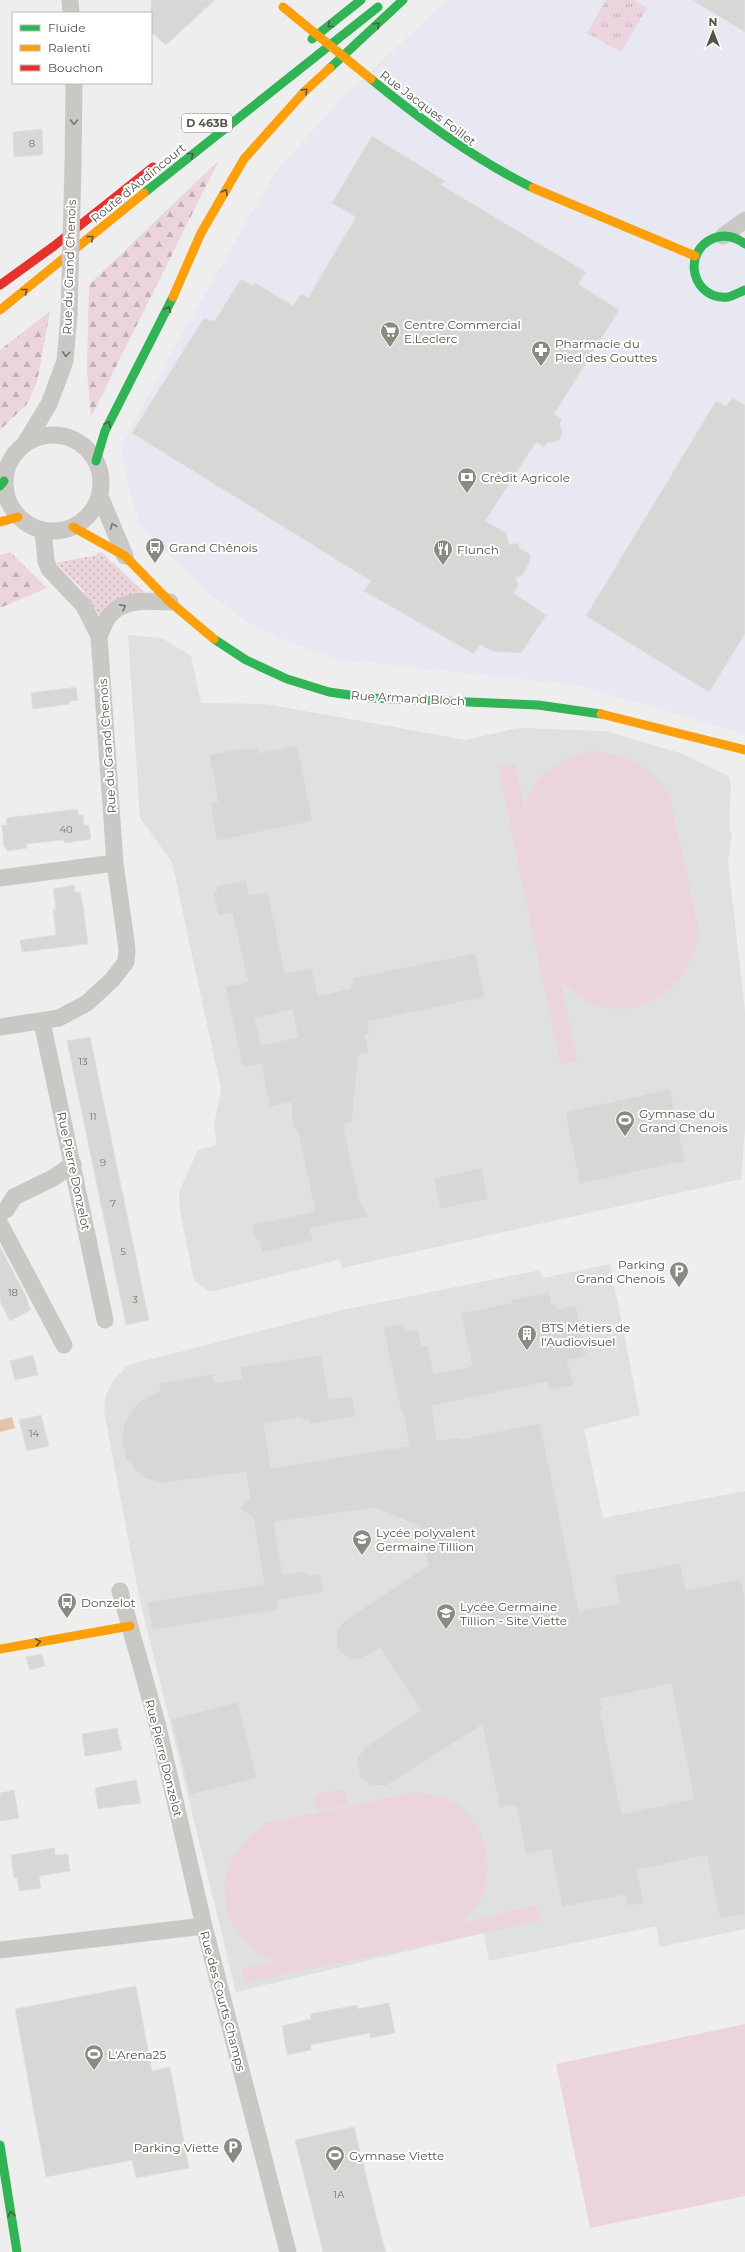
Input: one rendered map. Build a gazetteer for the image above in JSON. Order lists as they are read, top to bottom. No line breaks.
{"streets":{"street":["Rue Jacques Foillet","D 463B","Route d'Audincourt","Rue du Grand Chenois","Rue Armand Bloch","Rue Pierre Donzelot","Rue des Courts Champs"]},"crossings":[["Rue du Grand Chenois","Rue Armand Bloch"],["Rue Pierre Donzelot","Rue des Courts Champs"]],"one_way":["Rue du Grand Chenois"],"places":{"supermarket":["Centre Commercial E.Leclerc"],"pharmacy":["Pharmacie du Pied des Gouttes"],"bank":["Crédit Agricole"],"bus stop":["Grand Chênois","Donzelot"],"restaurant":["Flunch"],"sports":["Gymnase du Grand Chenois","L'Arena25","Gymnase Viette"],"parking":["Parking Grand Chenois","Parking Viette"],"building":["BTS Métiers de l'Audiovisuel"],"school or university":["Lycée polyvalent Germaine Tillion","Lycée Germaine Tillion - Site Viette"]},"house_numbers":["8","40","13","11","9","7","5","18","3","14","1A"],"legend":["Fluide","Ralenti","Bouchon"],"north":"top"}
